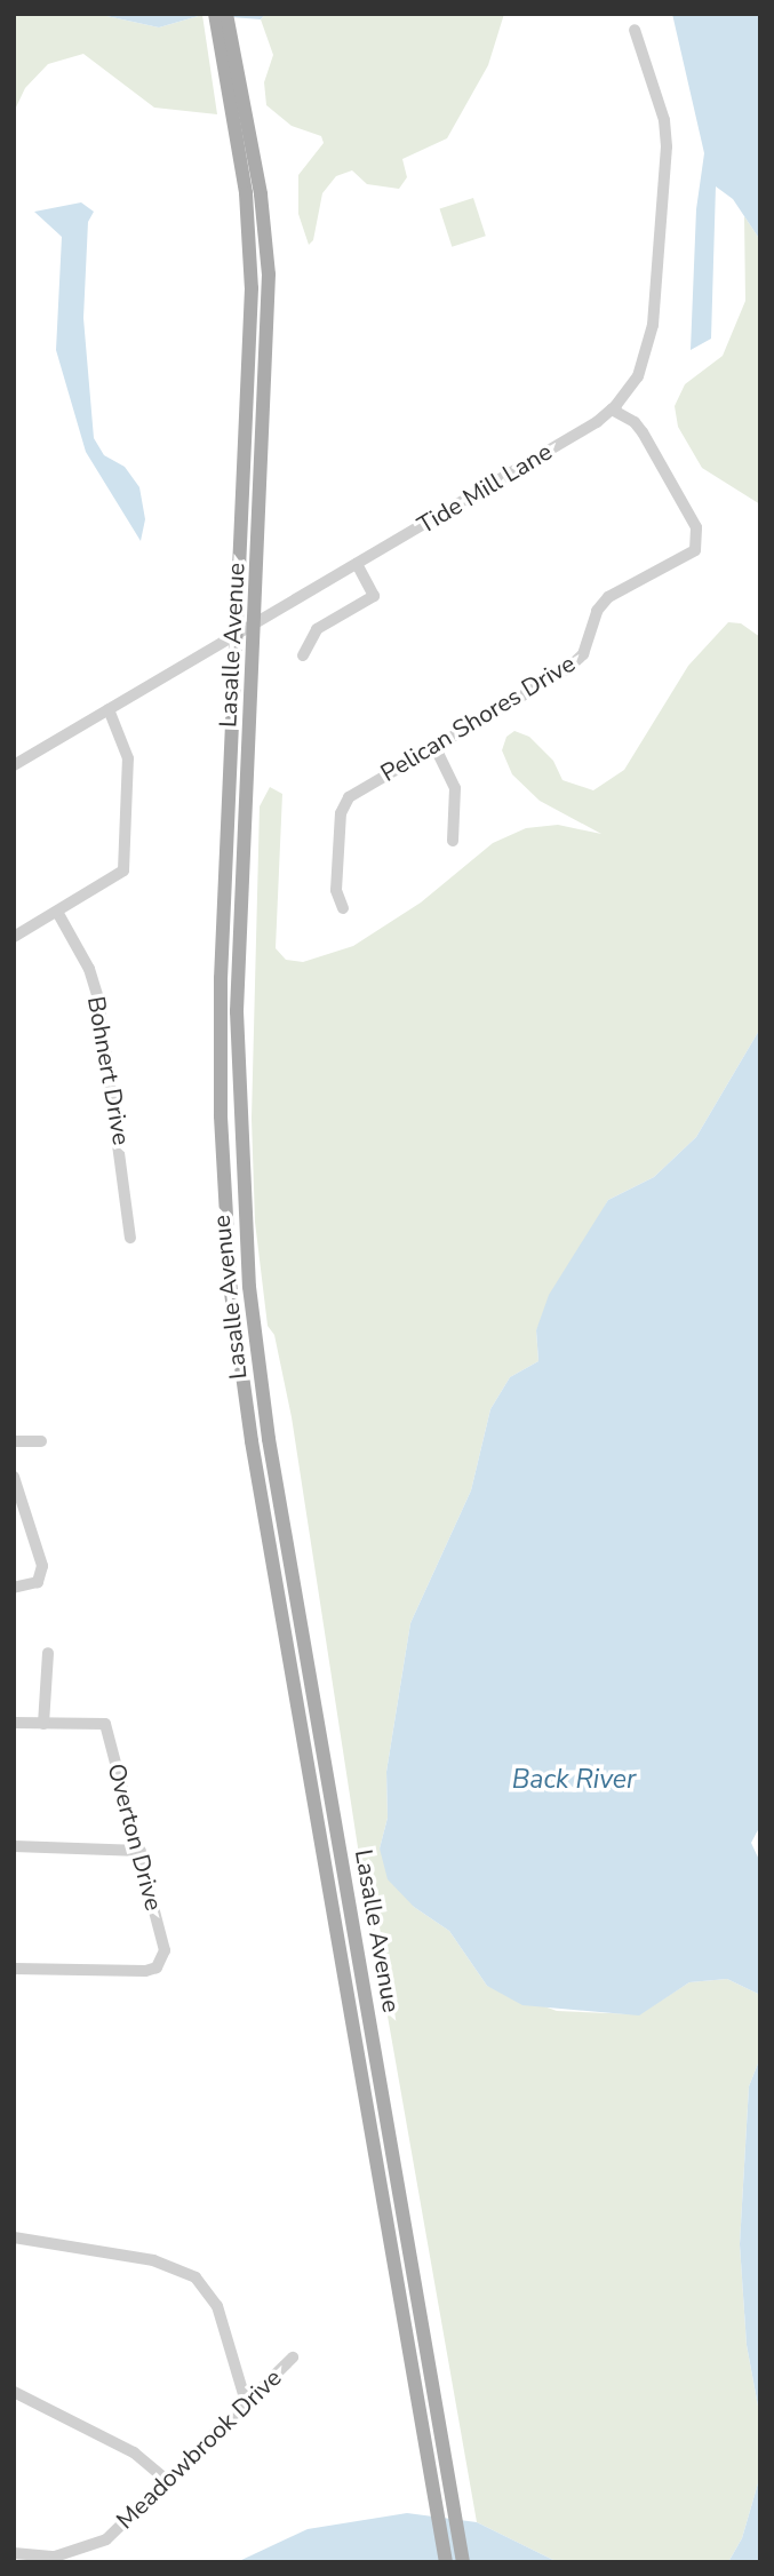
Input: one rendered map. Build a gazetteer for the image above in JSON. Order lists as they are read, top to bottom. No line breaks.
{"streets":{"main road":["Lasalle Avenue"],"street":["Tide Mill Lane","Pelican Shores Drive","Bohnert Drive","Overton Drive","Meadowbrook Drive"]},"crossings":[["Tide Mill Lane","Lasalle Avenue"],["Tide Mill Lane","Pelican Shores Drive"]],"water":["Back River"]}
